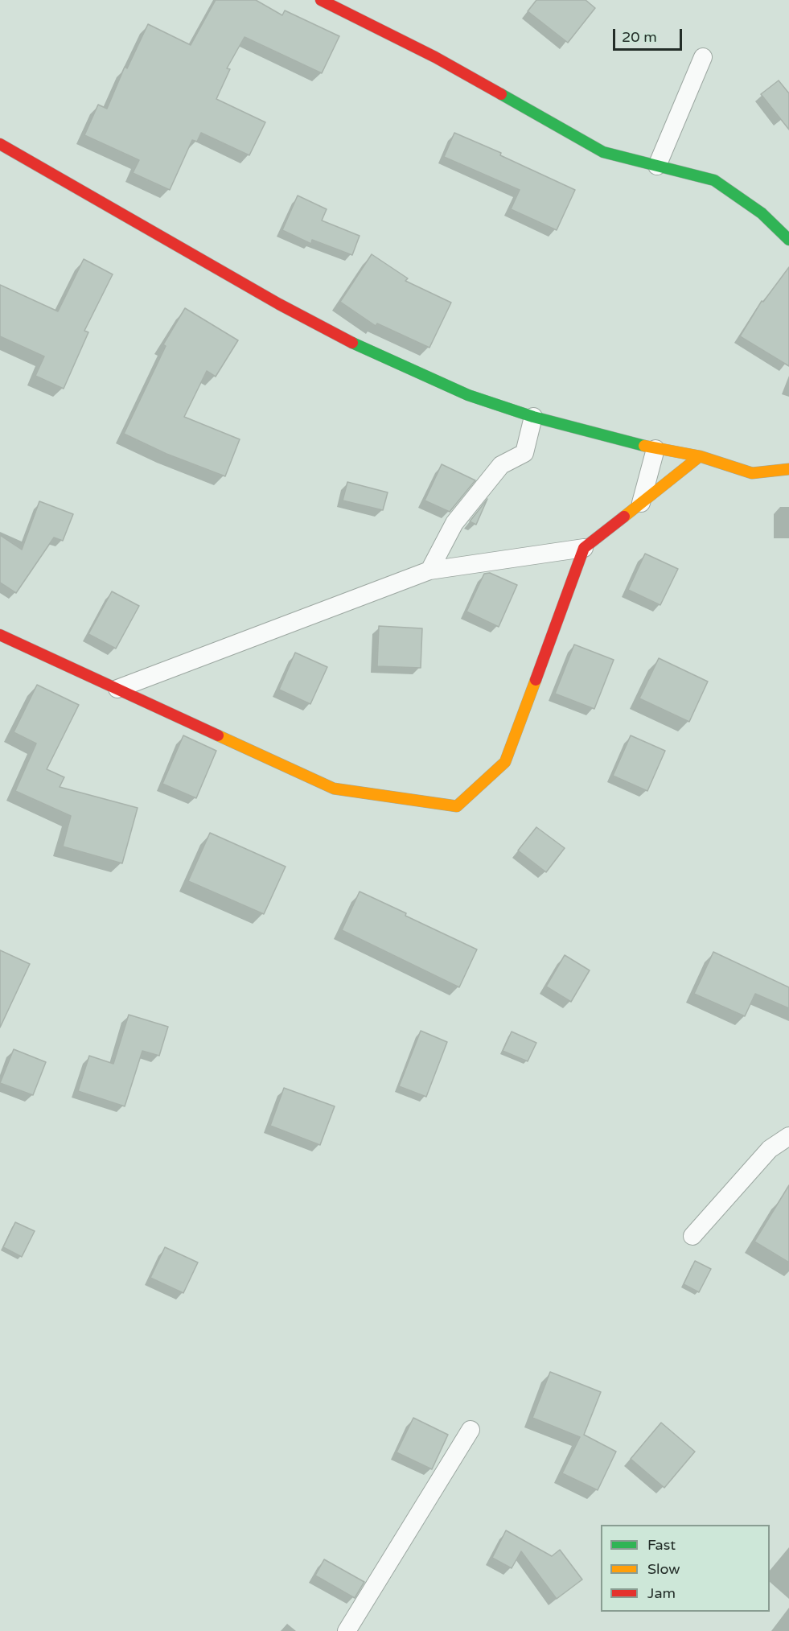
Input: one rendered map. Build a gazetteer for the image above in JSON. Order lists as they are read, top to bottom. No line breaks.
{"legend":["Fast","Slow","Jam"],"scale_bar":"20 m"}
